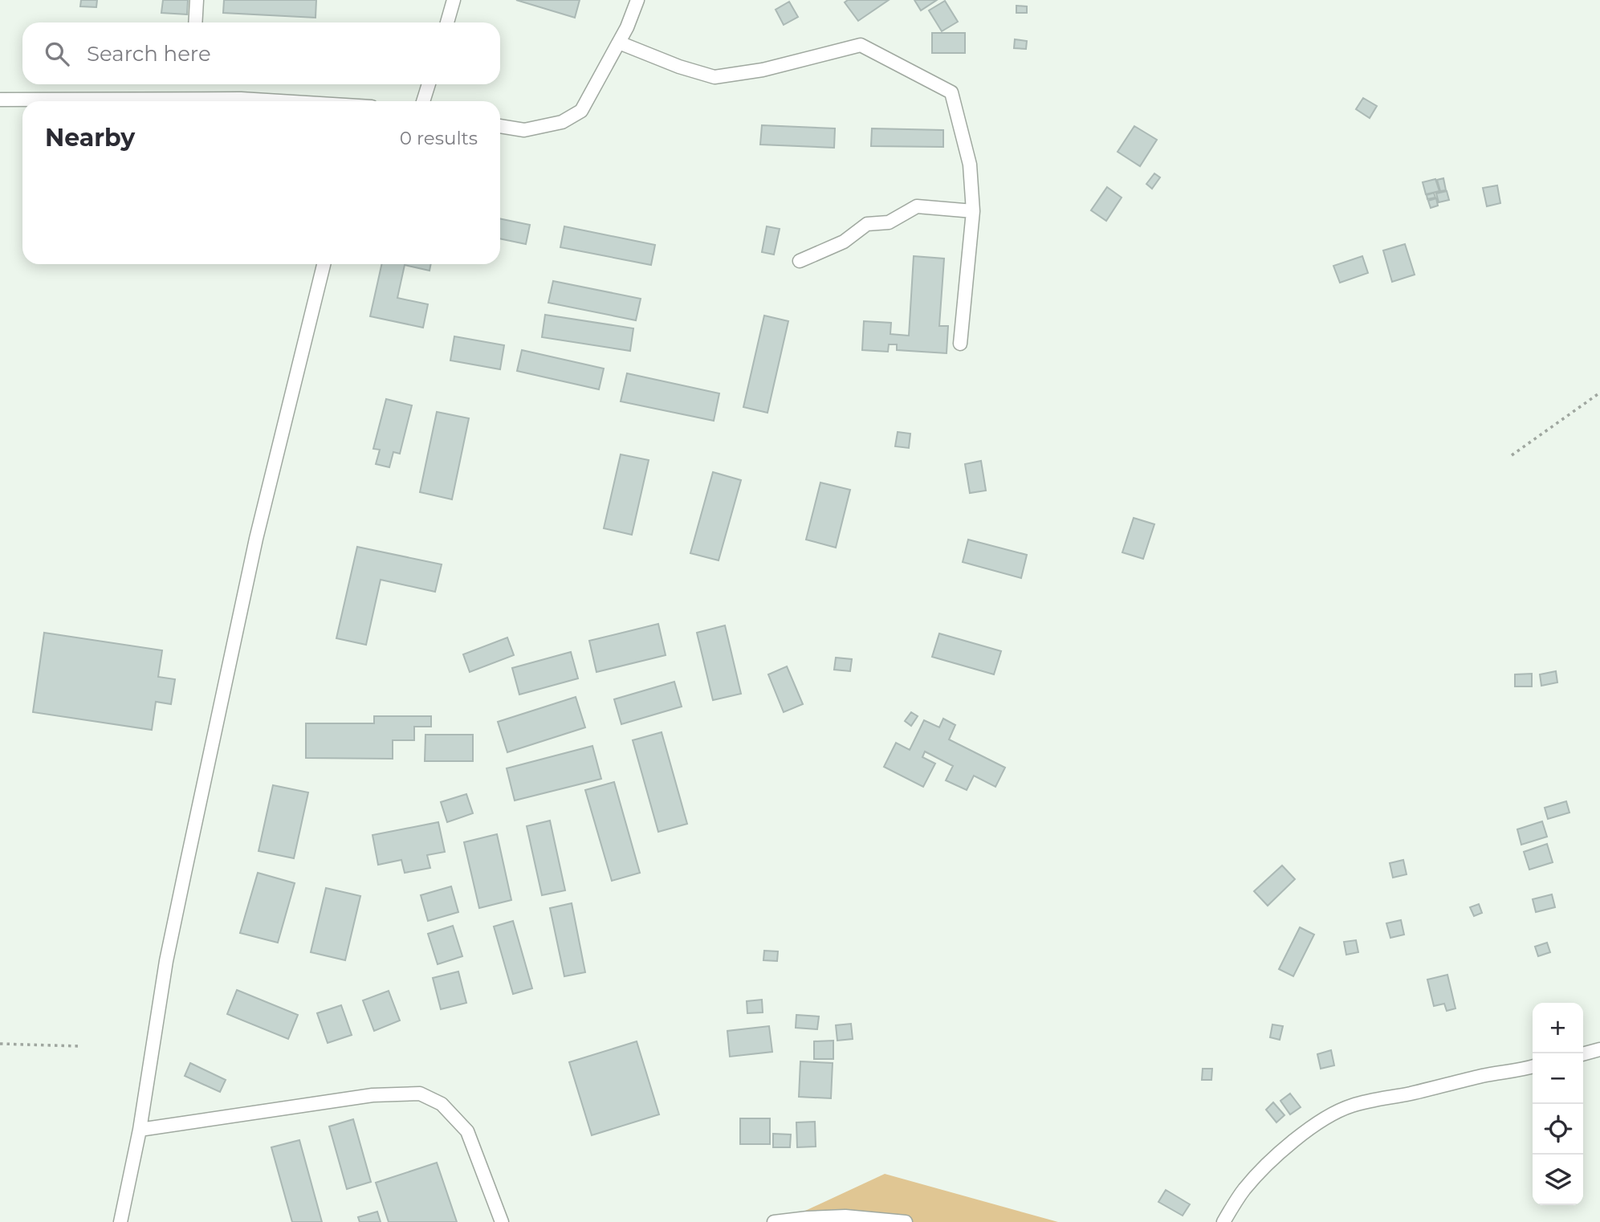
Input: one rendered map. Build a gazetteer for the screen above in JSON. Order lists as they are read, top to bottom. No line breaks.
{"page":{"search":"Search here","heading":["Nearby","0 results"],"map_buttons":["+","−"]}}
